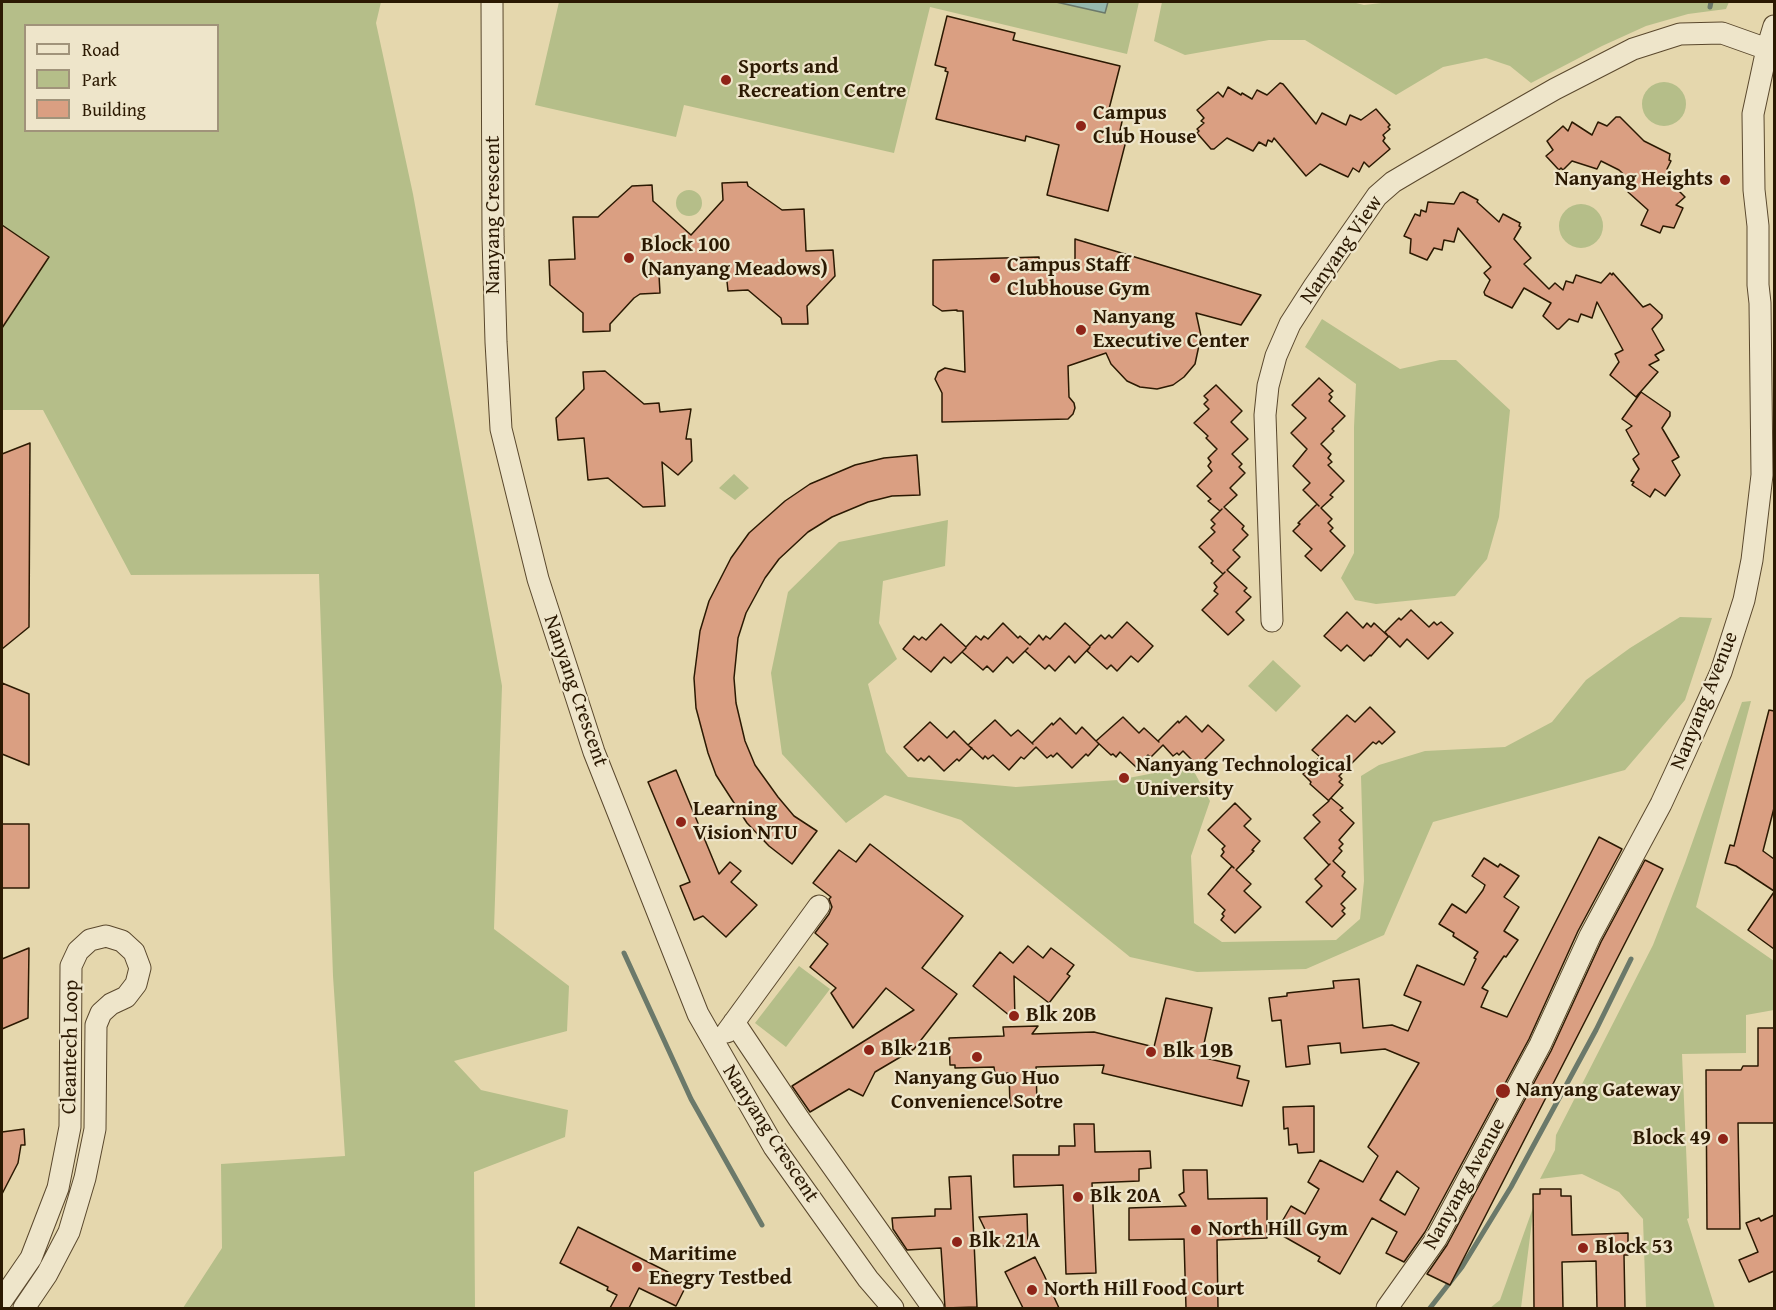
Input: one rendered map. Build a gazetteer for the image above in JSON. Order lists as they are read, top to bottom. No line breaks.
{"streets":{"street":["Nanyang Crescent","Nanyang View","Nanyang Avenue","Cleantech Loop"]},"crossings":[["Nanyang View","Nanyang Avenue"]],"places":["Sports and Recreation Centre","Campus Club House","Nanyang Heights","Block 100 (Nanyang Meadows)","Campus Staff Clubhouse Gym","Nanyang Executive Center","Nanyang Technological University","Learning Vision NTU","Blk 20B","Blk 21B","Blk 19B","Nanyang Guo Huo Convenience Sotre","Nanyang Gateway","Block 49","Blk 20A","North Hill Gym","Blk 21A","Block 53","Maritime Enegry Testbed","North Hill Food Court"],"legend":["Road","Park","Building"]}
